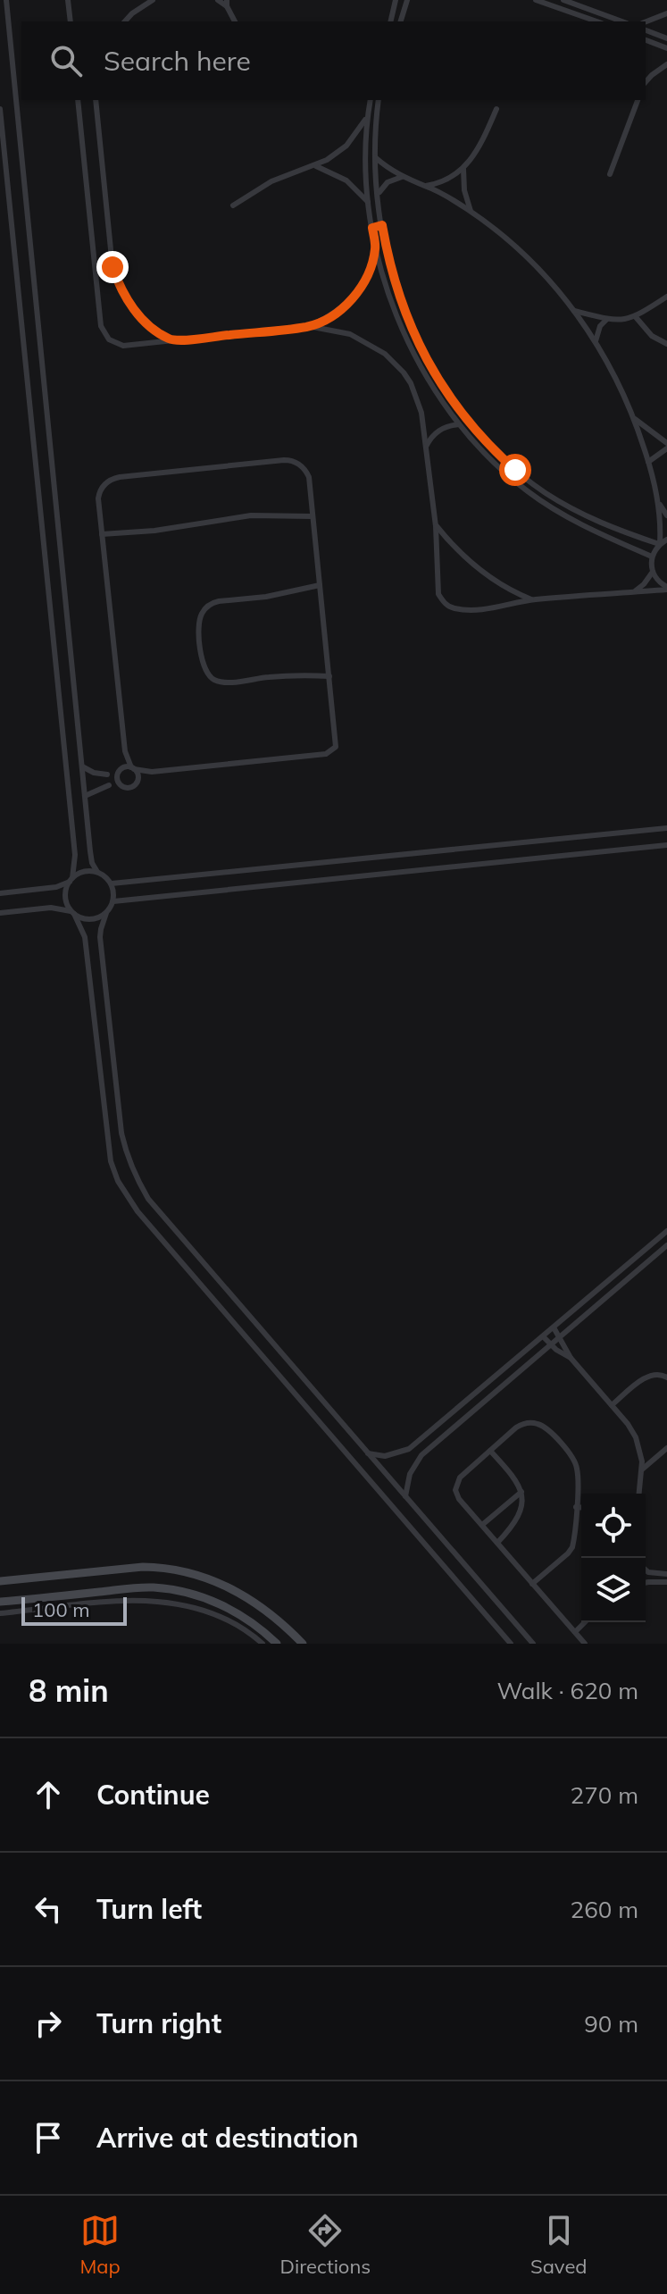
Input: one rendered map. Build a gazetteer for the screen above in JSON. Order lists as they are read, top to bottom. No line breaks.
{"scale_bar":"100 m","page":{"search":"Search here","scale":"100 m","heading":["8 min","Walk · 620 m"],"list":[["Continue","270 m"],["Turn left","260 m"],["Turn right","90 m"],"Arrive at destination"],"nav":["Map","Directions","Saved"]}}
